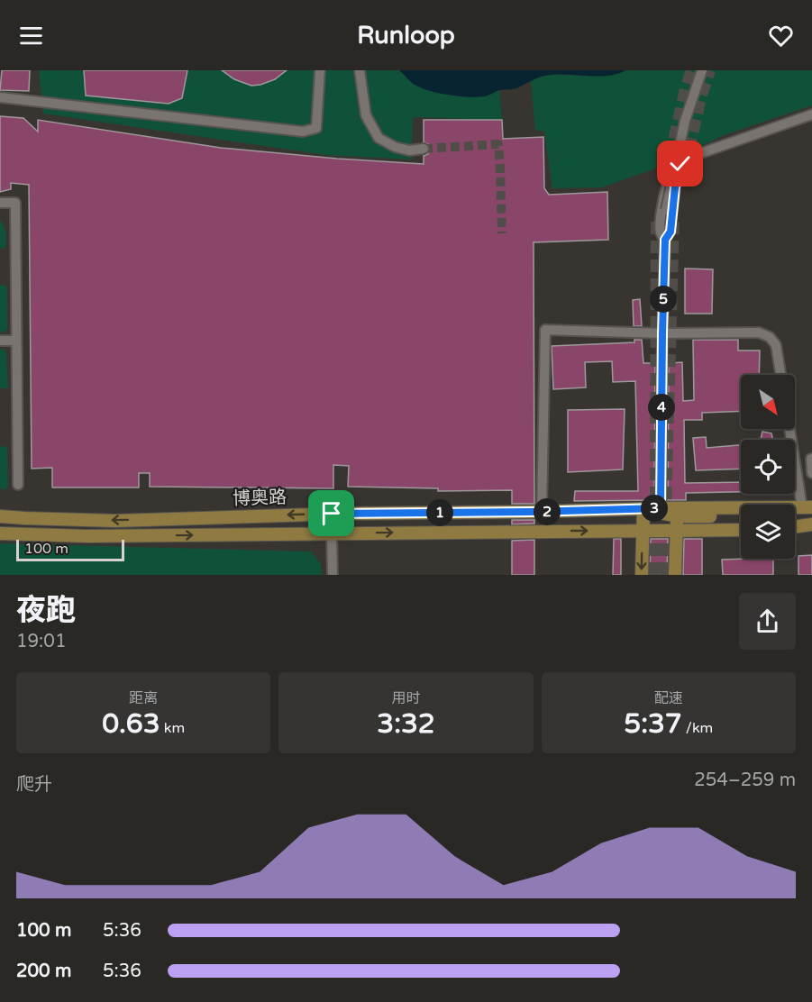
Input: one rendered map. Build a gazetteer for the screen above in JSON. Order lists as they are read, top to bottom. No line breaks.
{"streets":{"main road":["博奥路"]},"scale_bar":"100 m","north":"bottom right","page":{"header":"Runloop","pins":["5","4","3","2","1"],"scale":"100 m","heading":["夜跑","19:01"],"stats":[["距离","0.63 km"],["用时","3:32"],["配速","5:37 /km"]],"chart":["爬升","254–259 m"],"list":[{"name":"100 m","note":"5:36"},{"name":"200 m","note":"5:36"}]}}
